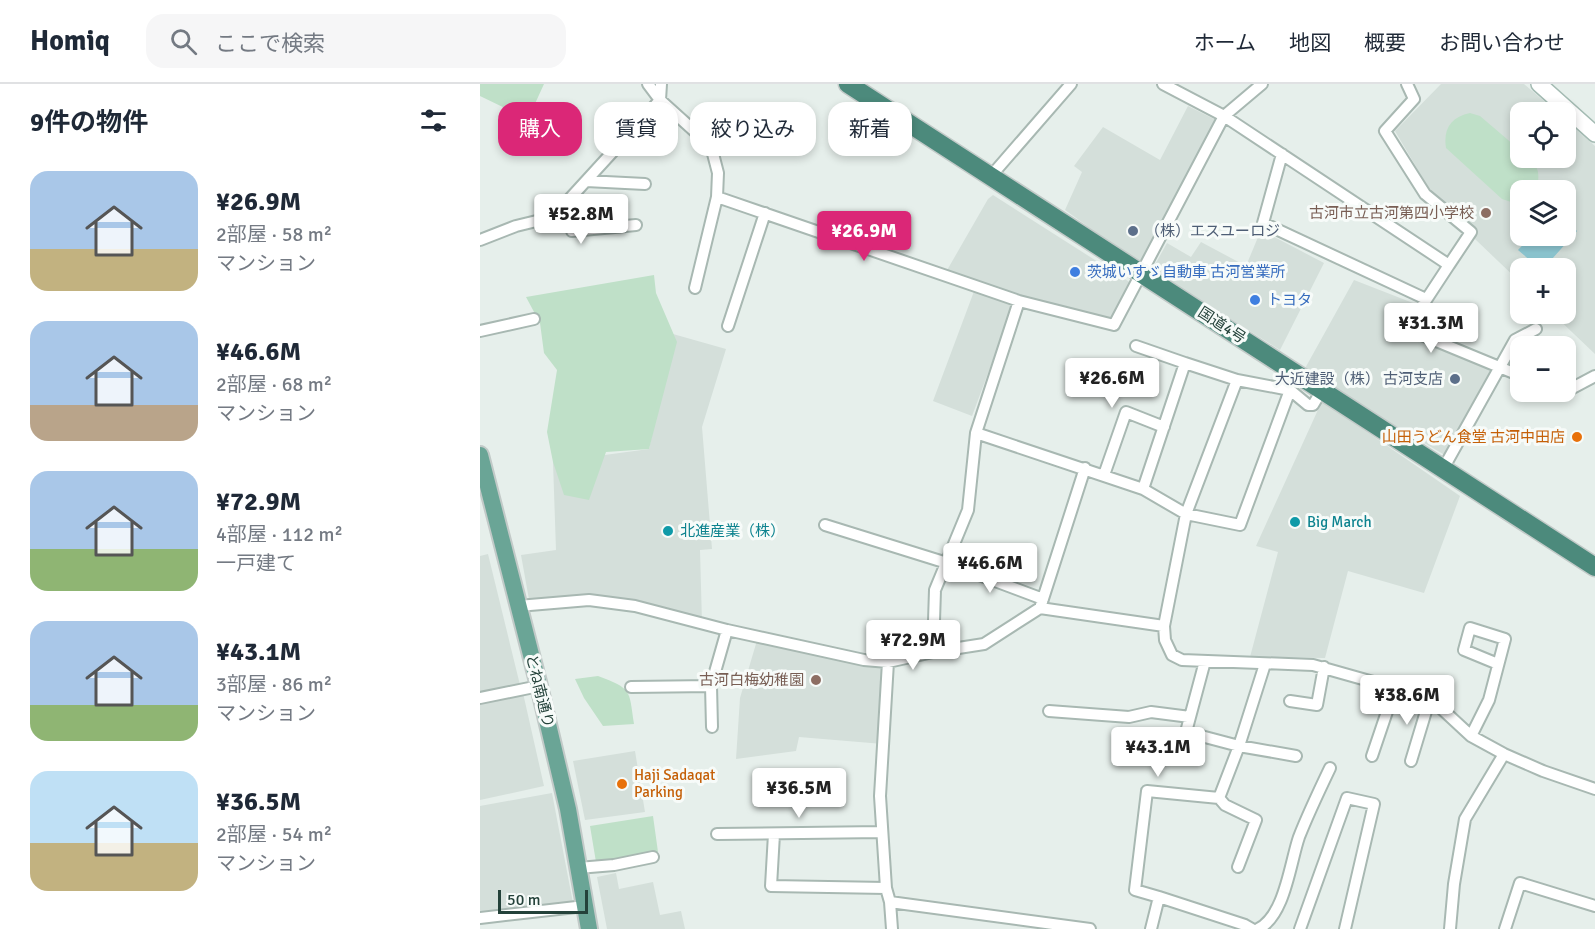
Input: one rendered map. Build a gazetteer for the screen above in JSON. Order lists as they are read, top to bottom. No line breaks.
{"streets":{"highway":["国道4号"],"main road":["とね南通り"]},"places":["古河市立古河第四小学校","（株）エスユーロジ","茨城いすゞ自動車 古河営業所","トヨタ","大近建設（株） 古河支店","山田うどん食堂 古河中田店","Big March","北進産業（株）","古河白梅幼稚園","Haji Sadaqat Parking"],"scale_bar":"50 m","page":{"header":"Homiq","search":"ここで検索","nav":["ホーム","地図","概要","お問い合わせ"],"heading":"9件の物件","map_buttons":["+","−"],"chip":["購入","賃貸","絞り込み","新着"],"list":[{"name":"¥26.9M","note":"2部屋 · 58 m² · マンション"},{"name":"¥46.6M","note":"2部屋 · 68 m² · マンション"},{"name":"¥72.9M","note":"4部屋 · 112 m² · 一戸建て"},{"name":"¥43.1M","note":"3部屋 · 86 m² · マンション"},{"name":"¥36.5M","note":"2部屋 · 54 m² · マンション"}],"price":["¥52.8M","¥26.9M","¥31.3M","¥26.6M","¥46.6M","¥72.9M","¥38.6M","¥43.1M","¥36.5M"],"scale":"50 m"}}
